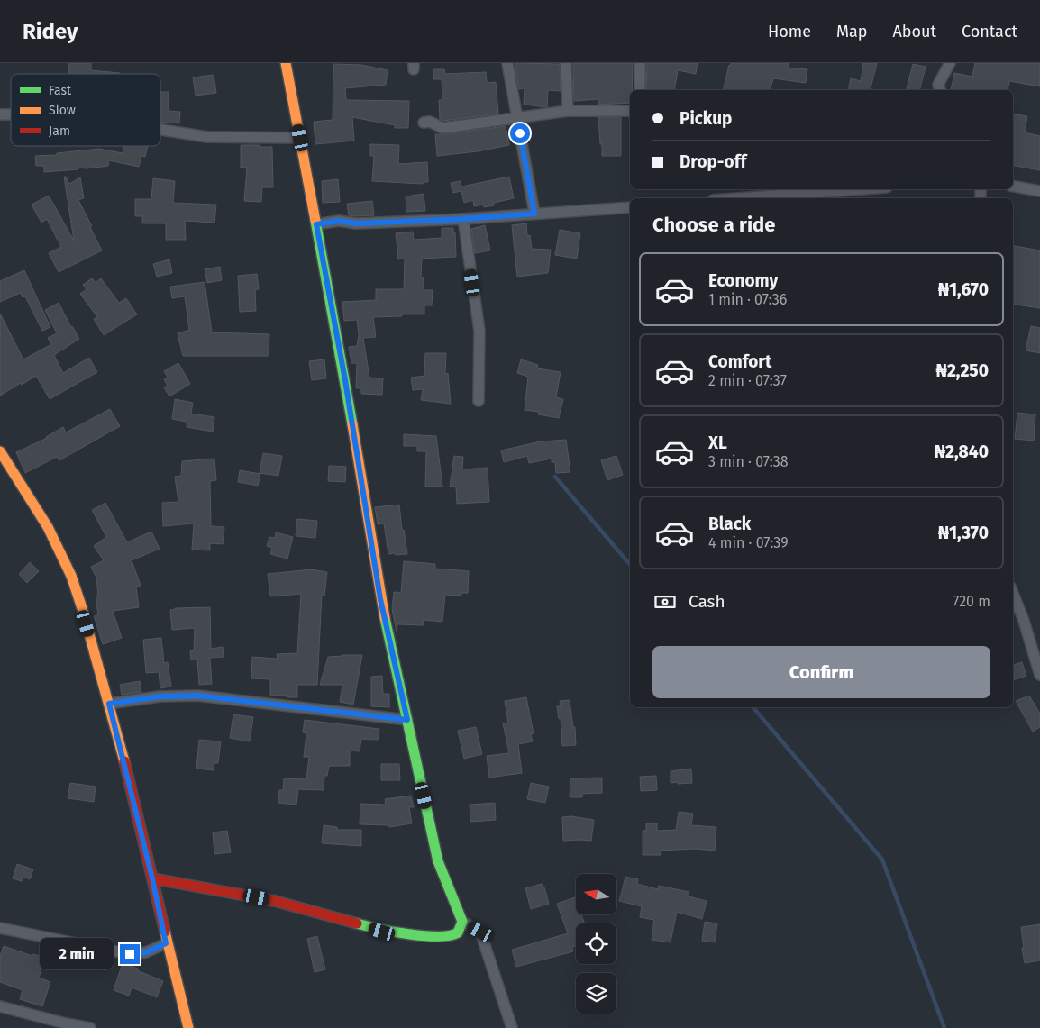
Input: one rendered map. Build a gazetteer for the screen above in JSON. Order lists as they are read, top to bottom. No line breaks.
{"legend":["Fast","Slow","Jam"],"north":"left","page":{"header":"Ridey","nav":["Home","Map","About","Contact"],"banner":["Pickup","Drop-off"],"heading":"Choose a ride","list":[{"name":"Economy","note":"1 min · 07:36","value":"₦1,670"},{"name":"Comfort","note":"2 min · 07:37","value":"₦2,250"},{"name":"XL","note":"3 min · 07:38","value":"₦2,840"},{"name":"Black","note":"4 min · 07:39","value":"₦1,370"}],"pay":["Cash","720 m"],"buttons":"Confirm","bubble":"2 min"}}
